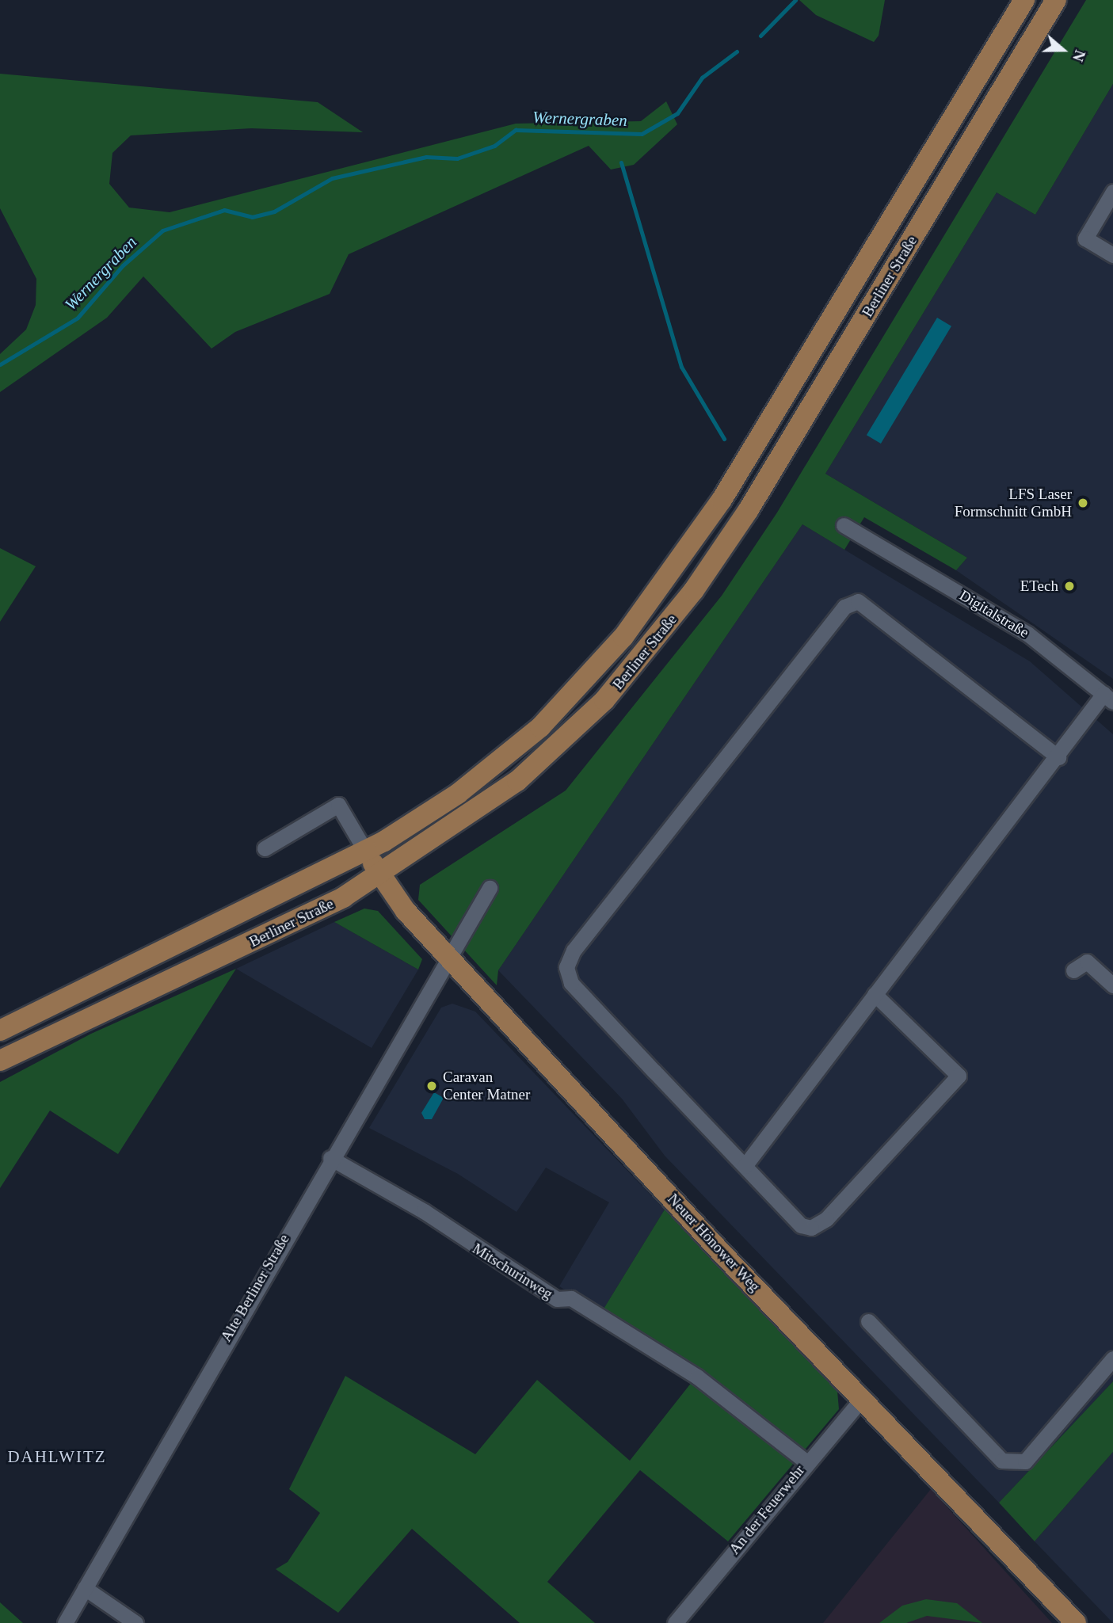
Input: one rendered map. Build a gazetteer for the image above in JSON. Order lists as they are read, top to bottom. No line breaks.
{"streets":{"main road":["Berliner Straße","Neuer Hönower Weg"],"street":["Digitalstraße","Mitschurinweg","Alte Berliner Straße","An der Feuerwehr"]},"crossings":[["Berliner Straße","Neuer Hönower Weg"],["Neuer Hönower Weg","Alte Berliner Straße"],["Neuer Hönower Weg","An der Feuerwehr"],["Mitschurinweg","Alte Berliner Straße"],["Mitschurinweg","An der Feuerwehr"]],"districts":["DAHLWITZ"],"water":["Wernergraben"],"places":["LFS Laser Formschnitt GmbH","ETech","Caravan Center Matner"],"north":"right"}
